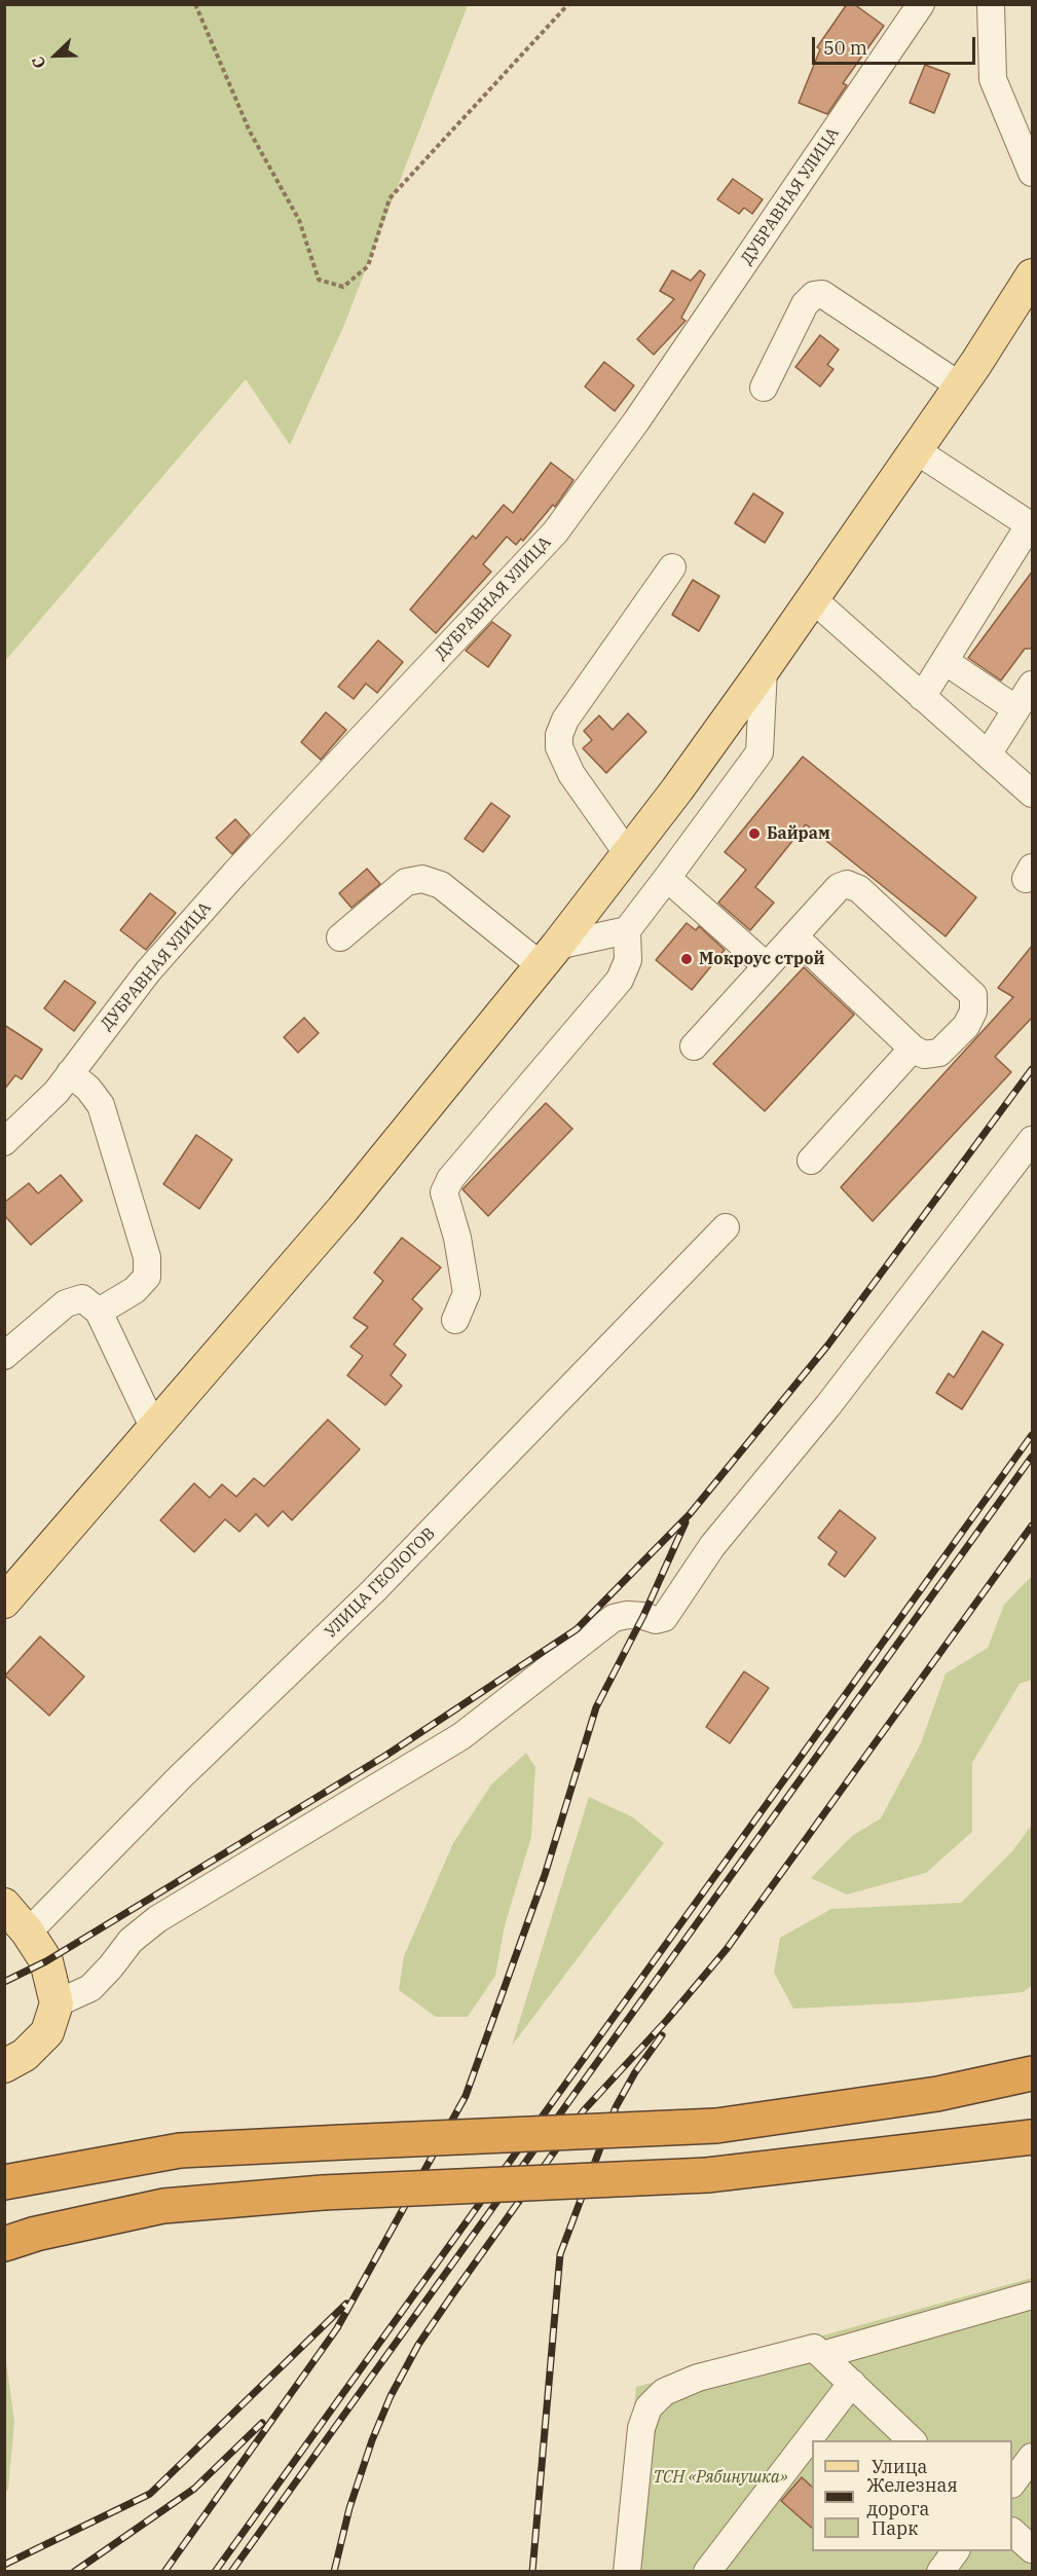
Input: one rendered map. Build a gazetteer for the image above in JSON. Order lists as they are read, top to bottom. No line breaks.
{"streets":{"street":["ДУБРАВНАЯ УЛИЦА","УЛИЦА ГЕОЛОГОВ"]},"parks":["ТСН «Рябинушка»"],"places":["Байрам","Мокроус строй"],"legend":["Улица","Железная дорога","Парк"],"scale_bar":"50 m","north":"bottom left"}
